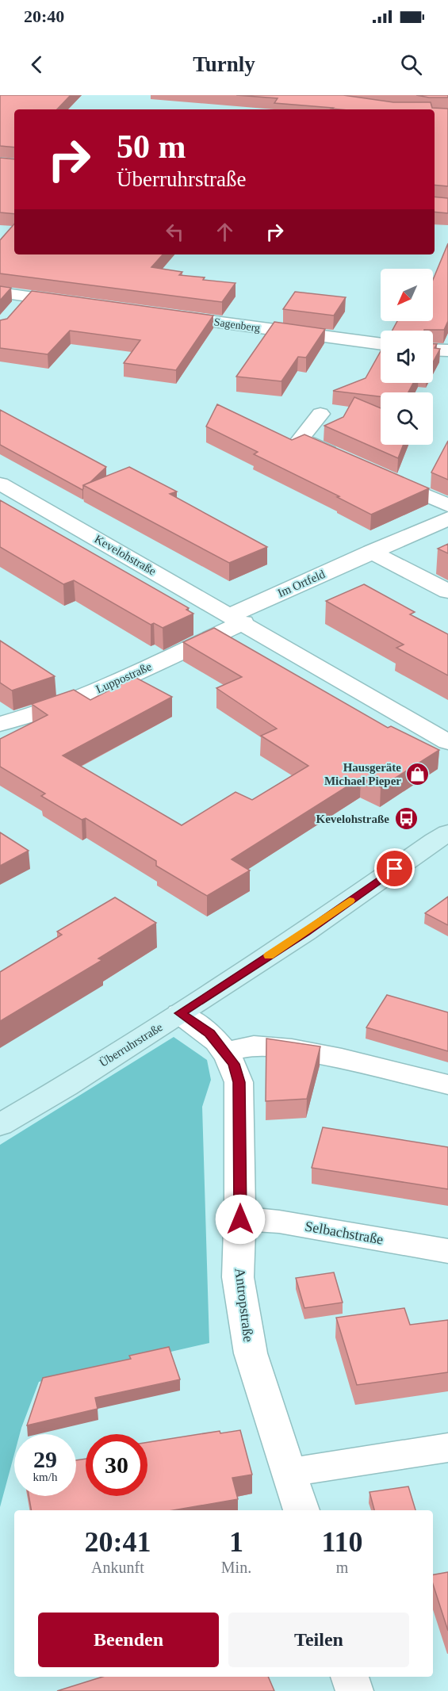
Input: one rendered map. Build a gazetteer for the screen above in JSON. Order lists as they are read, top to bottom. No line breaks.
{"streets":{"main road":["Überruhrstraße"],"street":["Sagenberg","Kevelohstraße","Im Ortfeld","Luppostraße","Selbachstraße","Antropstraße"]},"crossings":[["Kevelohstraße","Im Ortfeld"],["Kevelohstraße","Luppostraße"],["Im Ortfeld","Luppostraße"],["Überruhrstraße","Antropstraße"],["Selbachstraße","Antropstraße"]],"places":{"shop":["Hausgeräte Michael Pieper"],"bus stop":["Kevelohstraße"]},"north":"bottom left","page":{"status":"20:40","header":"Turnly","turn":["50 m","Überruhrstraße"],"speed":"29 km/h","limit":"30","eta":["20:41","Ankunft","1","Min.","110","m"],"buttons":["Beenden","Teilen"]}}
